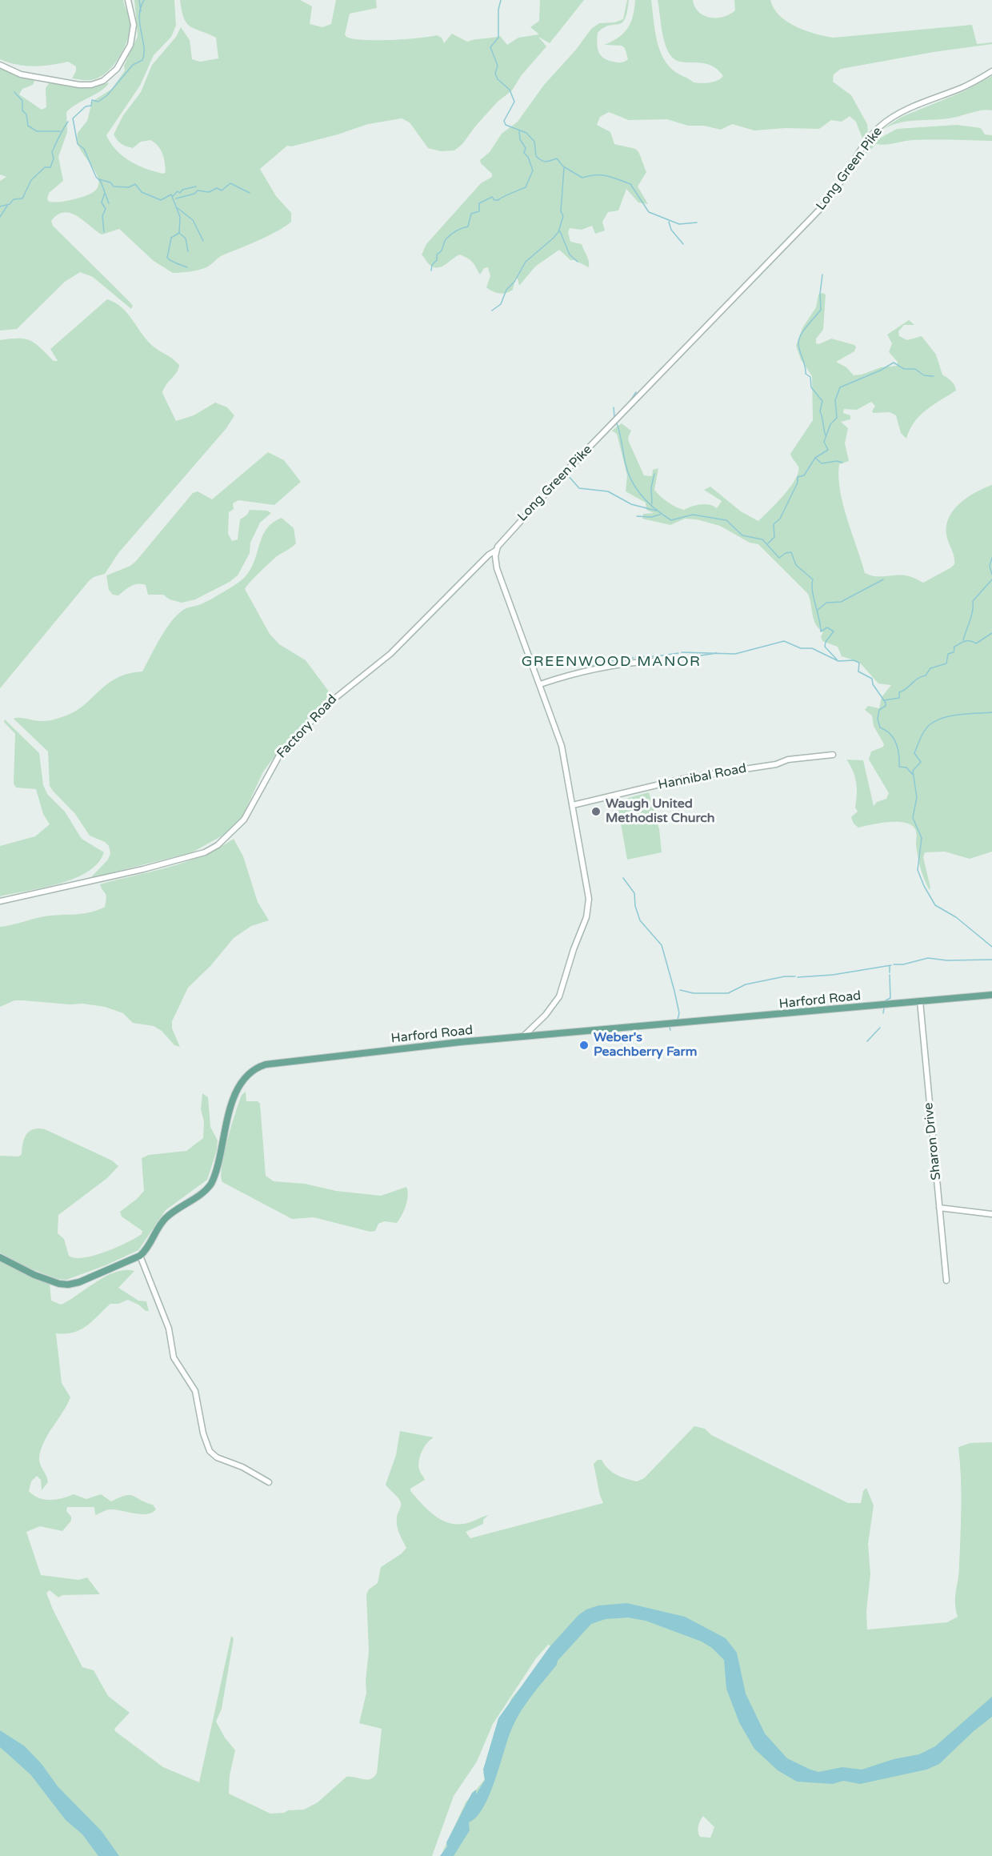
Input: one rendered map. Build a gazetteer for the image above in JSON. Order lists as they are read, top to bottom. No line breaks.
{"streets":{"main road":["Harford Road"],"street":["Long Green Pike","Factory Road","Hannibal Road","Sharon Drive"]},"crossings":[["Long Green Pike","Factory Road"],["Harford Road","Sharon Drive"]],"districts":["GREENWOOD MANOR"],"places":["Waugh United Methodist Church","Weber's Peachberry Farm"]}
